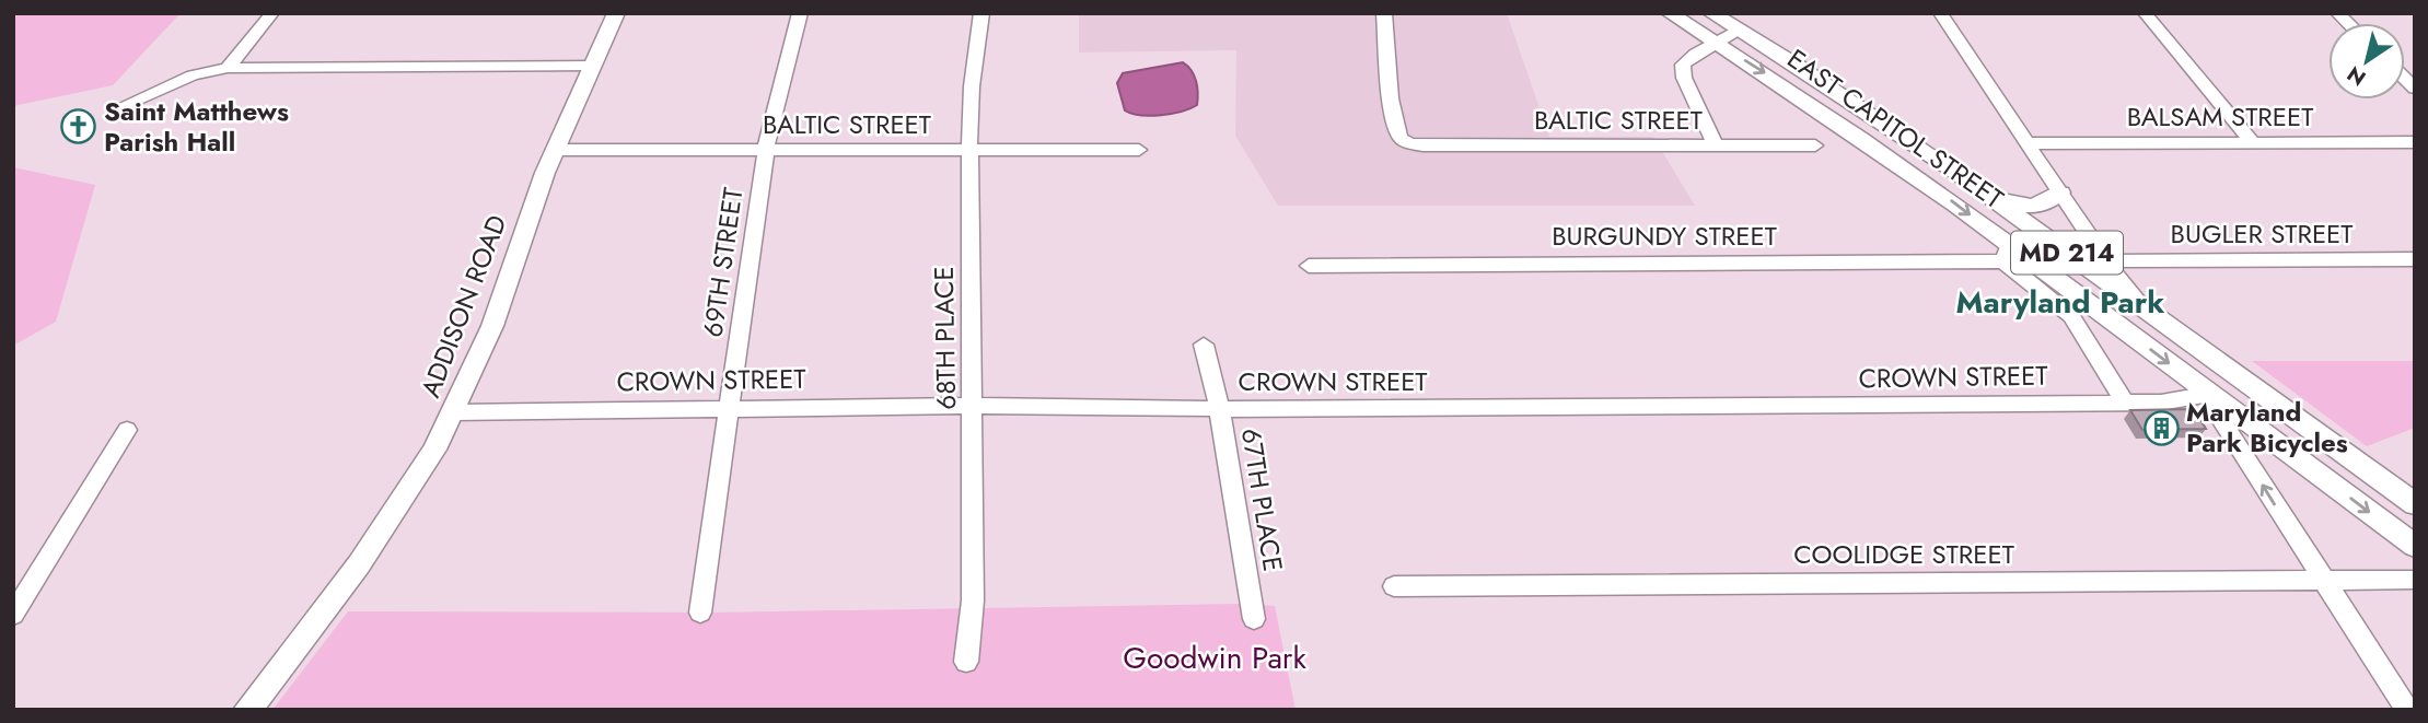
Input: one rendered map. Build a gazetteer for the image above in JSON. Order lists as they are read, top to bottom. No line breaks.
{"streets":{"main road":["EAST CAPITOL STREET","MD 214","ADDISON ROAD"],"street":["BALSAM STREET","BALTIC STREET","BUGLER STREET","BURGUNDY STREET","69TH STREET","68TH PLACE","CROWN STREET","67TH PLACE","COOLIDGE STREET"]},"crossings":[["BALTIC STREET","69TH STREET"],["BALTIC STREET","ADDISON ROAD"],["BALTIC STREET","68TH PLACE"],["EAST CAPITOL STREET","BURGUNDY STREET"],["EAST CAPITOL STREET","CROWN STREET"],["69TH STREET","CROWN STREET"],["ADDISON ROAD","CROWN STREET"],["68TH PLACE","CROWN STREET"],["CROWN STREET","67TH PLACE"]],"districts":["Maryland Park"],"parks":["Goodwin Park"],"places":{"church":["Saint Matthews Parish Hall"],"building":["Maryland Park Bicycles"]},"north":"bottom left"}
